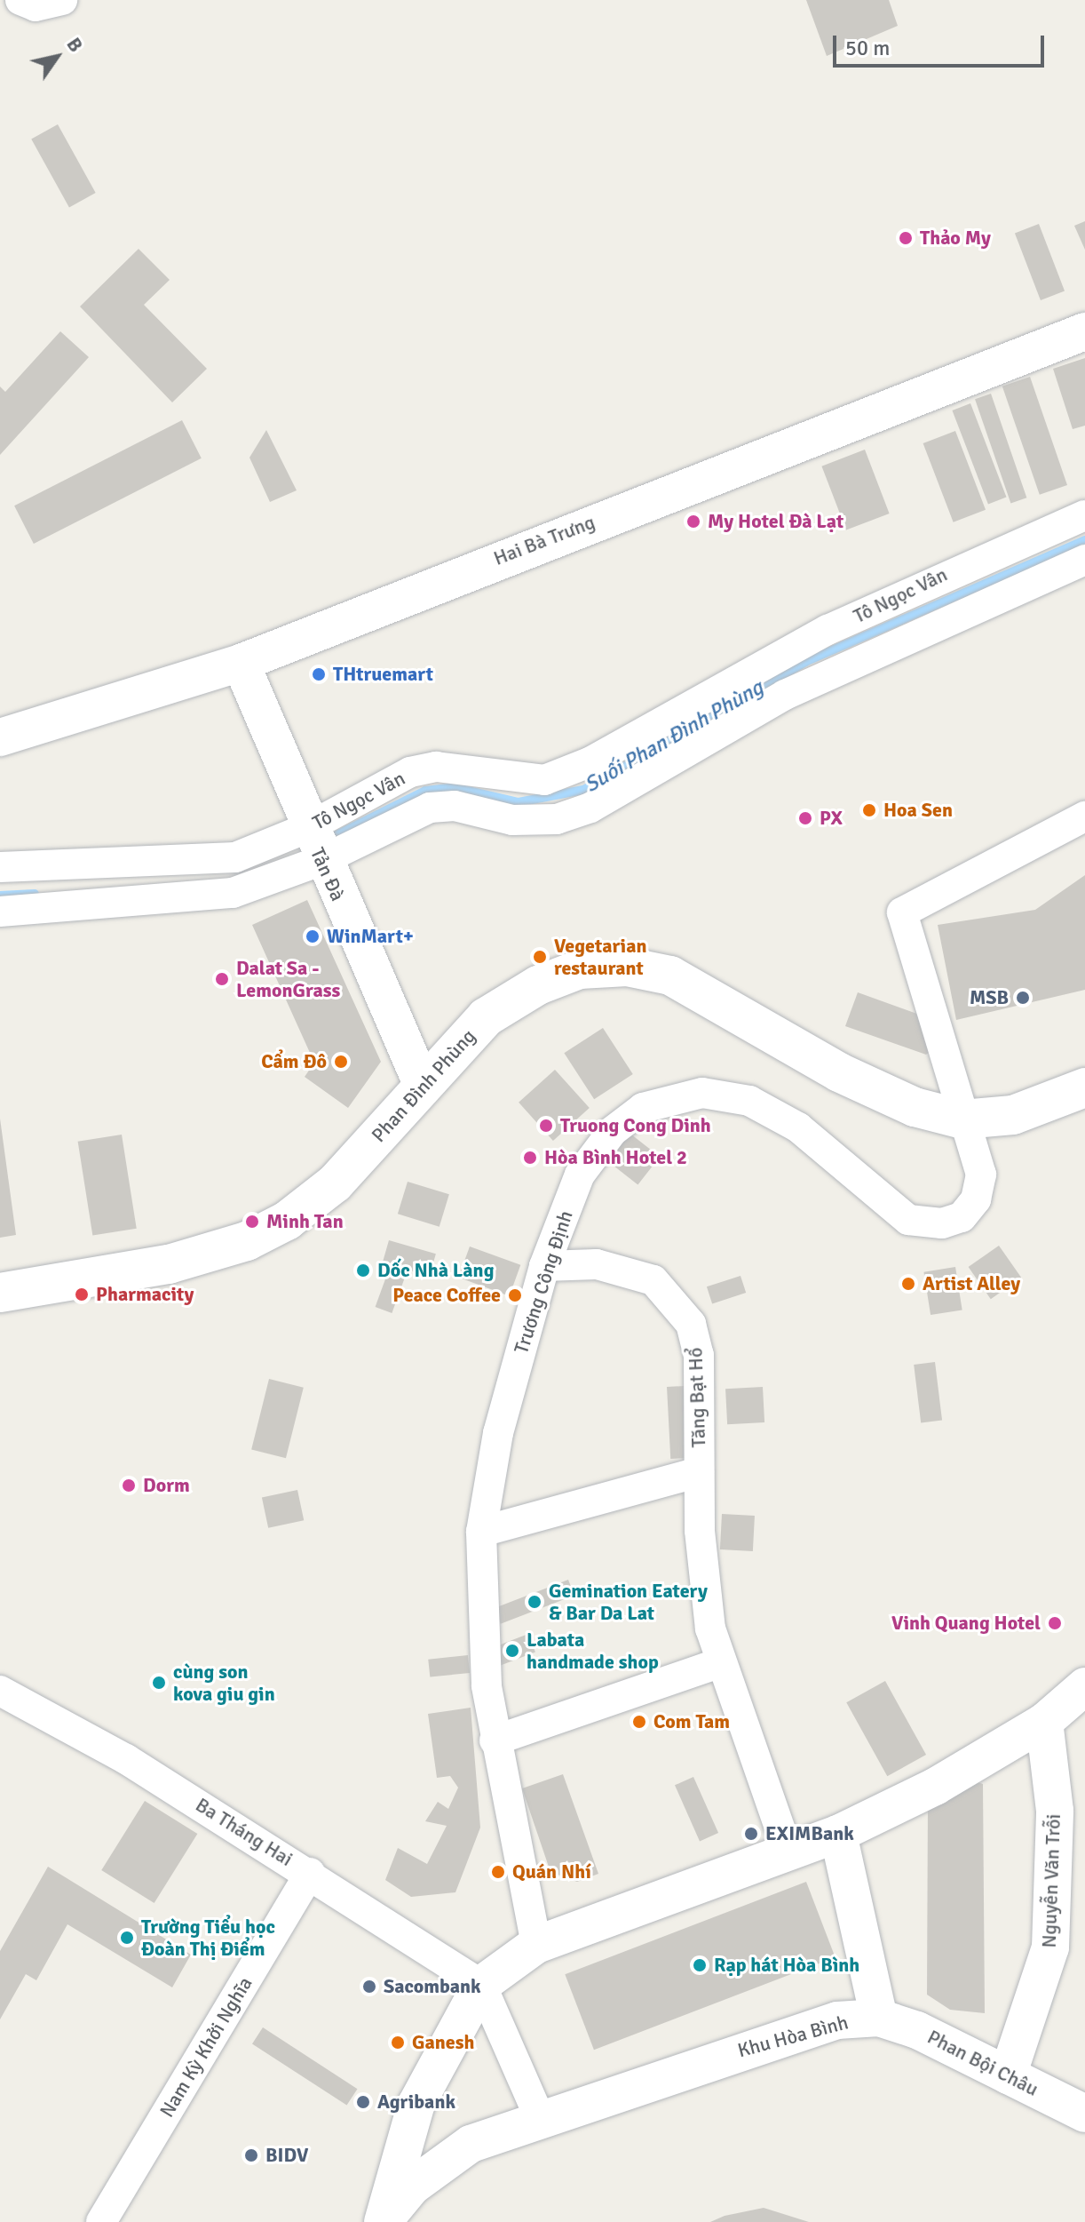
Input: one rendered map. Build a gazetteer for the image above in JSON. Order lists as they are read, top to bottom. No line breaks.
{"streets":{"main road":["Phan Đình Phùng"],"street":["Hai Bà Trưng","Tô Ngọc Vân","Tản Đà","Trương Công Định","Tăng Bạt Hổ","Ba Tháng Hai","Nguyễn Văn Trỗi","Khu Hòa Bình","Nam Kỳ Khởi Nghĩa","Phan Bội Châu"]},"crossings":[["Hai Bà Trưng","Tản Đà"],["Tô Ngọc Vân","Tản Đà"],["Tản Đà","Phan Đình Phùng"],["Phan Đình Phùng","Trương Công Định"],["Trương Công Định","Tăng Bạt Hổ"],["Ba Tháng Hai","Nam Kỳ Khởi Nghĩa"],["Nguyễn Văn Trỗi","Phan Bội Châu"],["Khu Hòa Bình","Phan Bội Châu"]],"water":["Suối Phan Đình Phùng"],"places":["Thảo My","My Hotel Đà Lạt","THtruemart","Hoa Sen","PX","WinMart+","Vegetarian restaurant","Dalat Sa - LemonGrass","MSB","Cẩm Đô","Truong Cong Dinh","Hòa Bình Hotel 2","Minh Tan","Dốc Nhà Làng","Artist Alley","Pharmacity","Peace Coffee","Dorm","Gemination Eatery & Bar Da Lat","Vinh Quang Hotel","Labata handmade shop","cùng son kova giu gin","Com Tam","EXIMBank","Quán Nhí","Trường Tiểu học Đoàn Thị Điểm","Rạp hát Hòa Bình","Sacombank","Ganesh","Agribank","BIDV"],"scale_bar":"50 m","north":"top right"}
